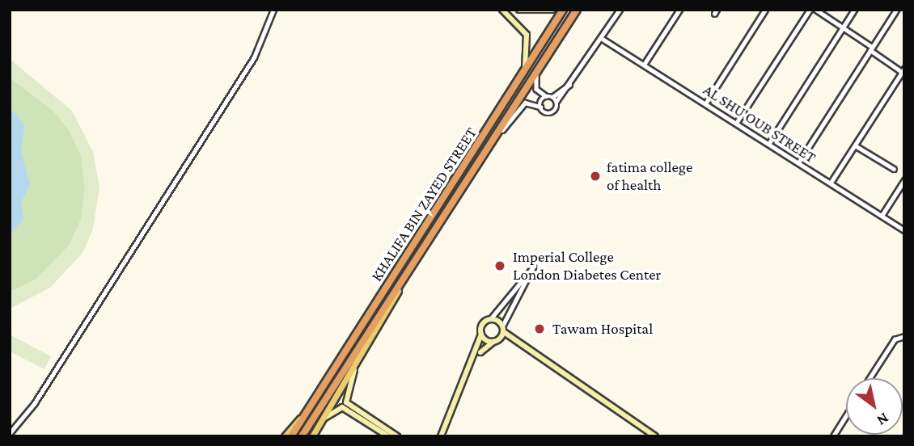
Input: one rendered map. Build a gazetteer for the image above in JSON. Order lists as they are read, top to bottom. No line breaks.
{"streets":{"highway":["KHALIFA BIN ZAYED STREET"],"street":["AL SHU'OUB STREET"]},"places":["fatima college of health","Imperial College London Diabetes Center","Tawam Hospital"],"north":"bottom right"}
